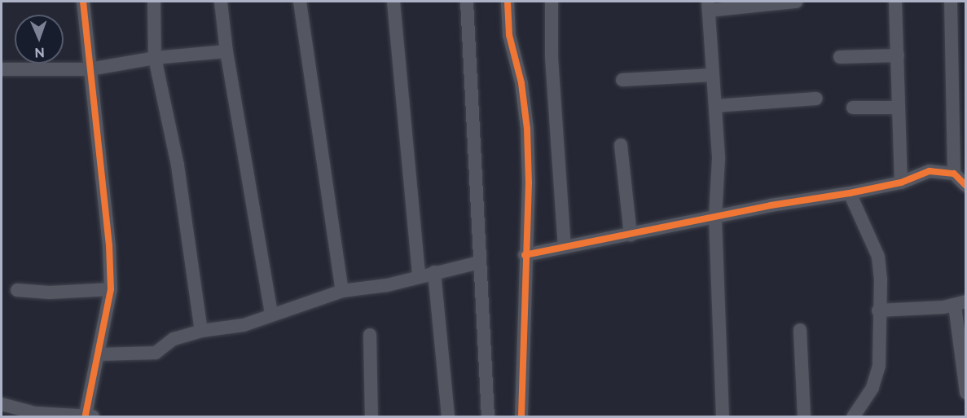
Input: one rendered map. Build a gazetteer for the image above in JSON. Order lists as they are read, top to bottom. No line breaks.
{"north":"bottom"}
